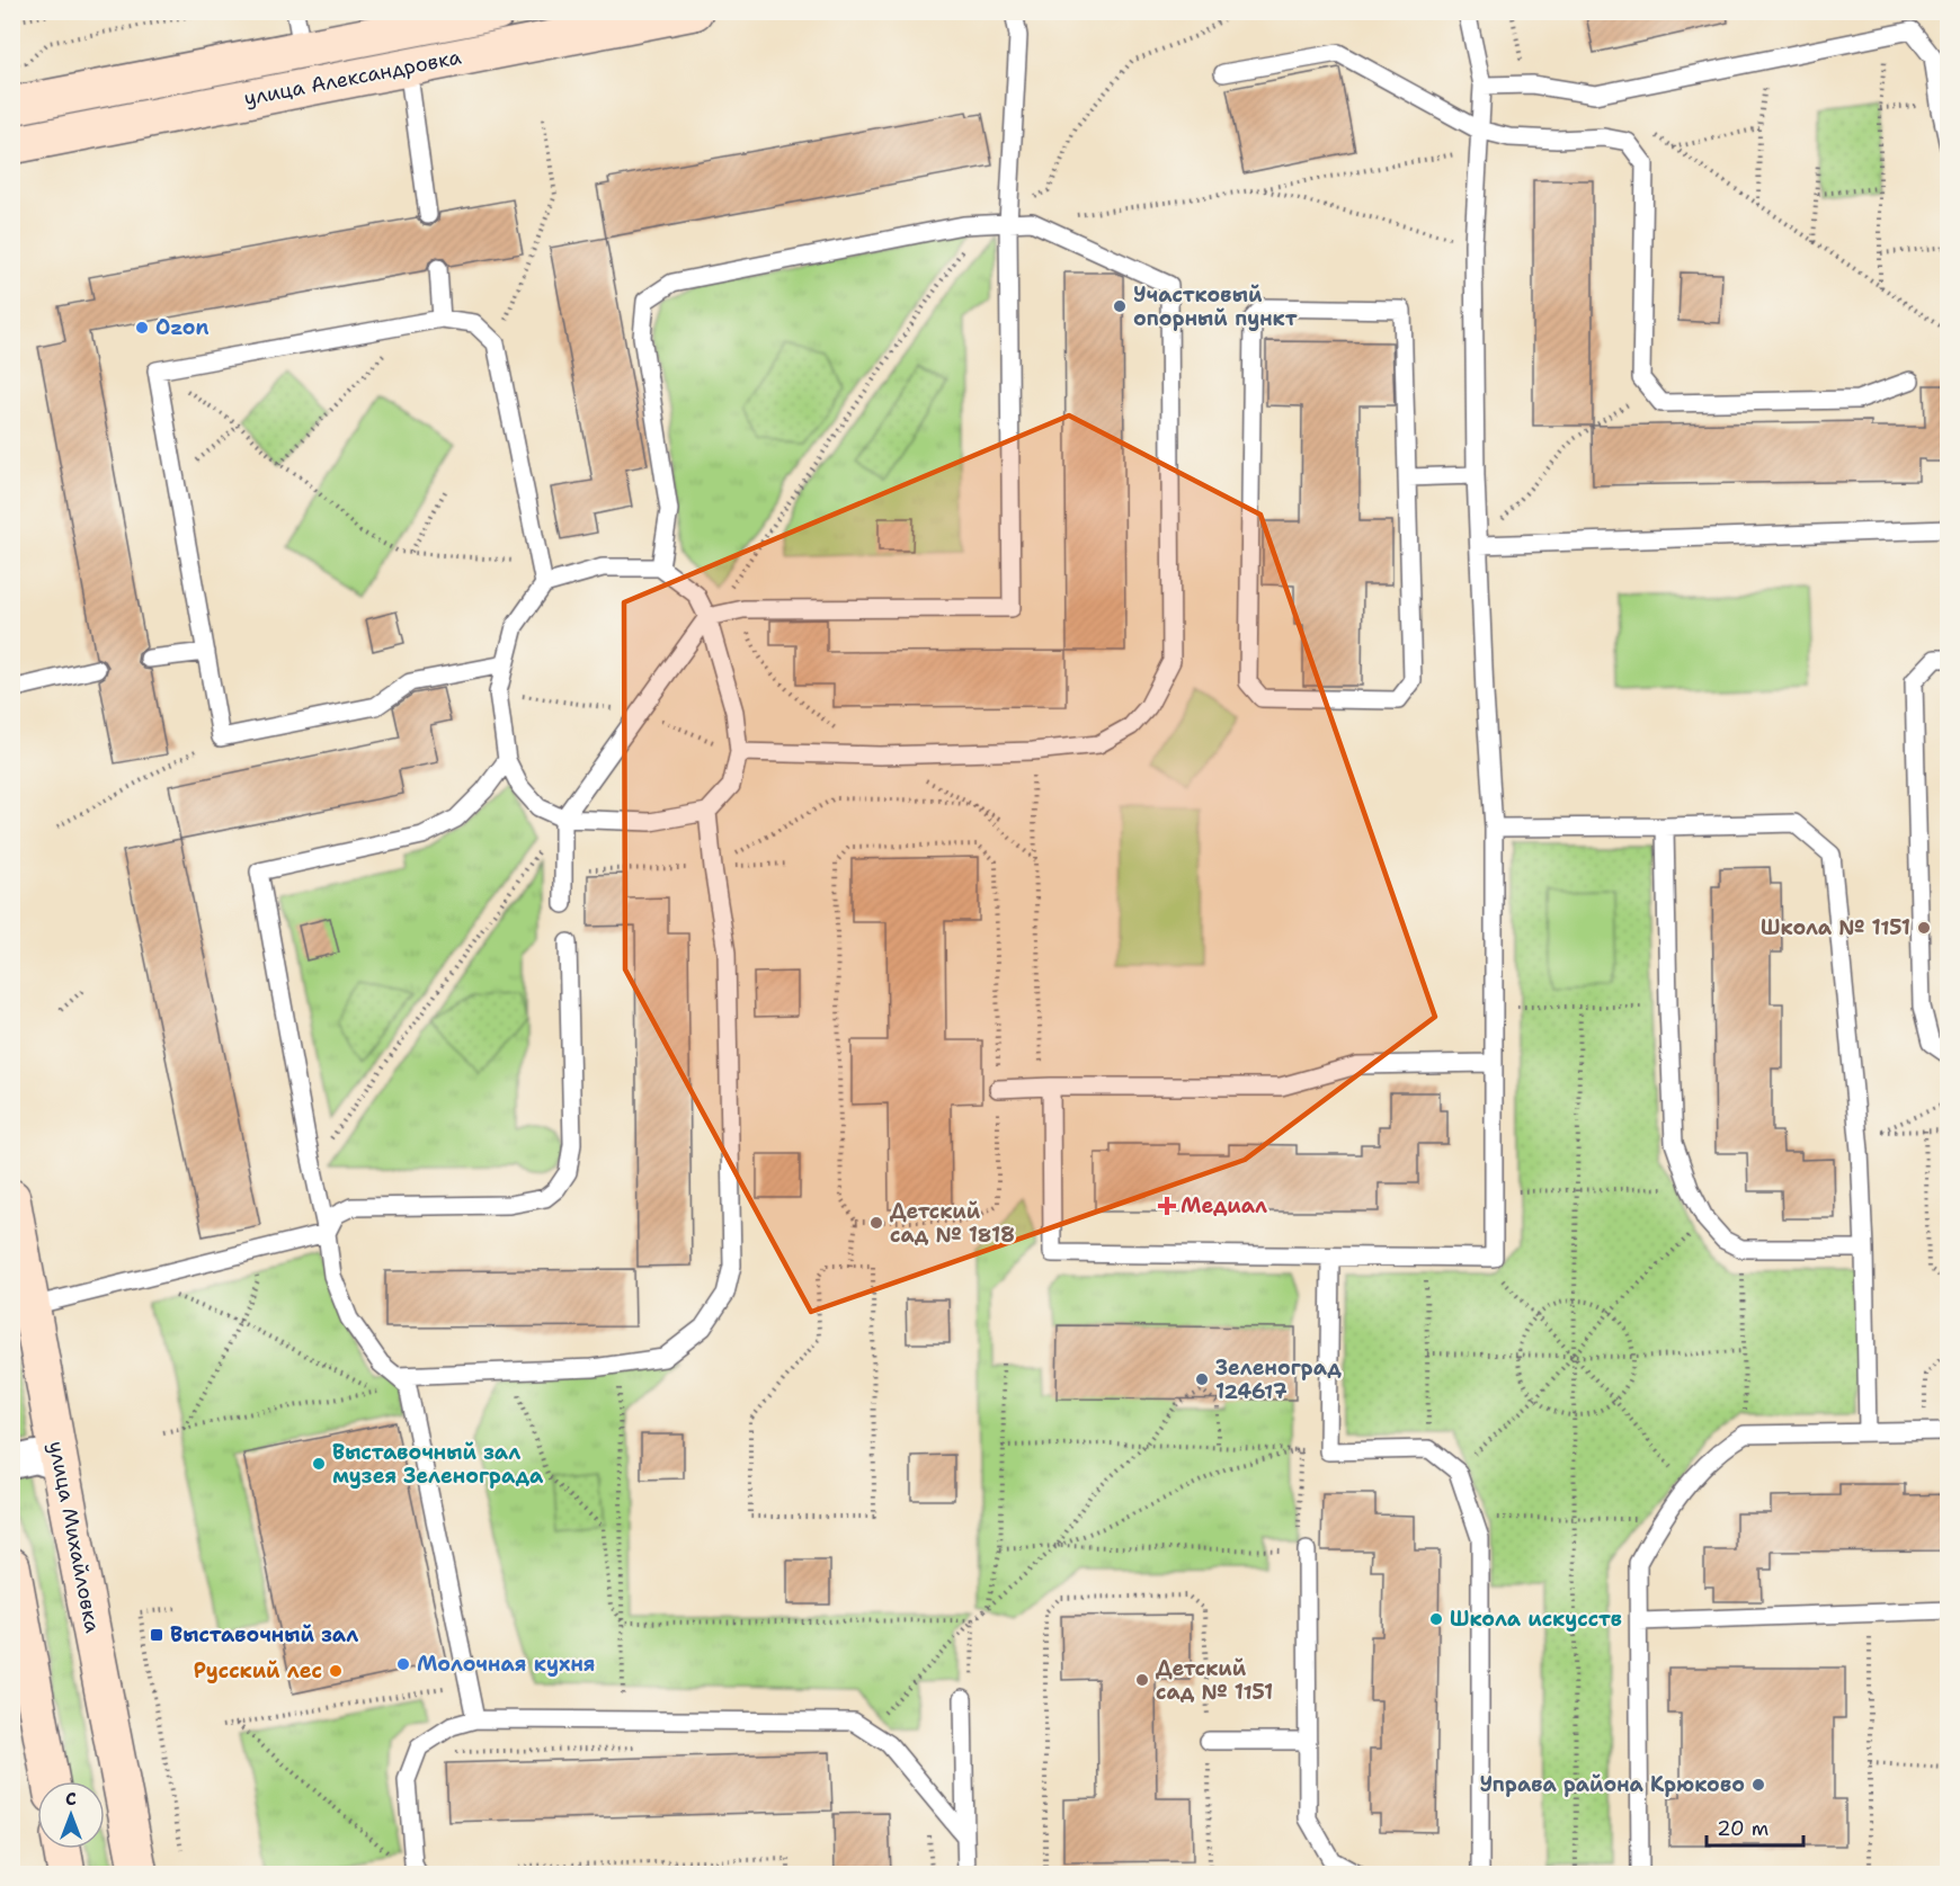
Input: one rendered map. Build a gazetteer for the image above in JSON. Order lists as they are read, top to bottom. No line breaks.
{"streets":{"main road":["улица Александровка","улица Михайловка"]},"places":{"other":["Участковый опорный пункт","Ozon","Школа № 1151","Детский сад № 1818","Зеленоград 124617","Выставочный зал музея Зеленограда","Школа искусств","Молочная кухня","Русский лес","Детский сад № 1151","Управа района Крюково"],"health":["Медиал"],"transit":["Выставочный зал"]},"scale_bar":"20 m","north":"top"}
